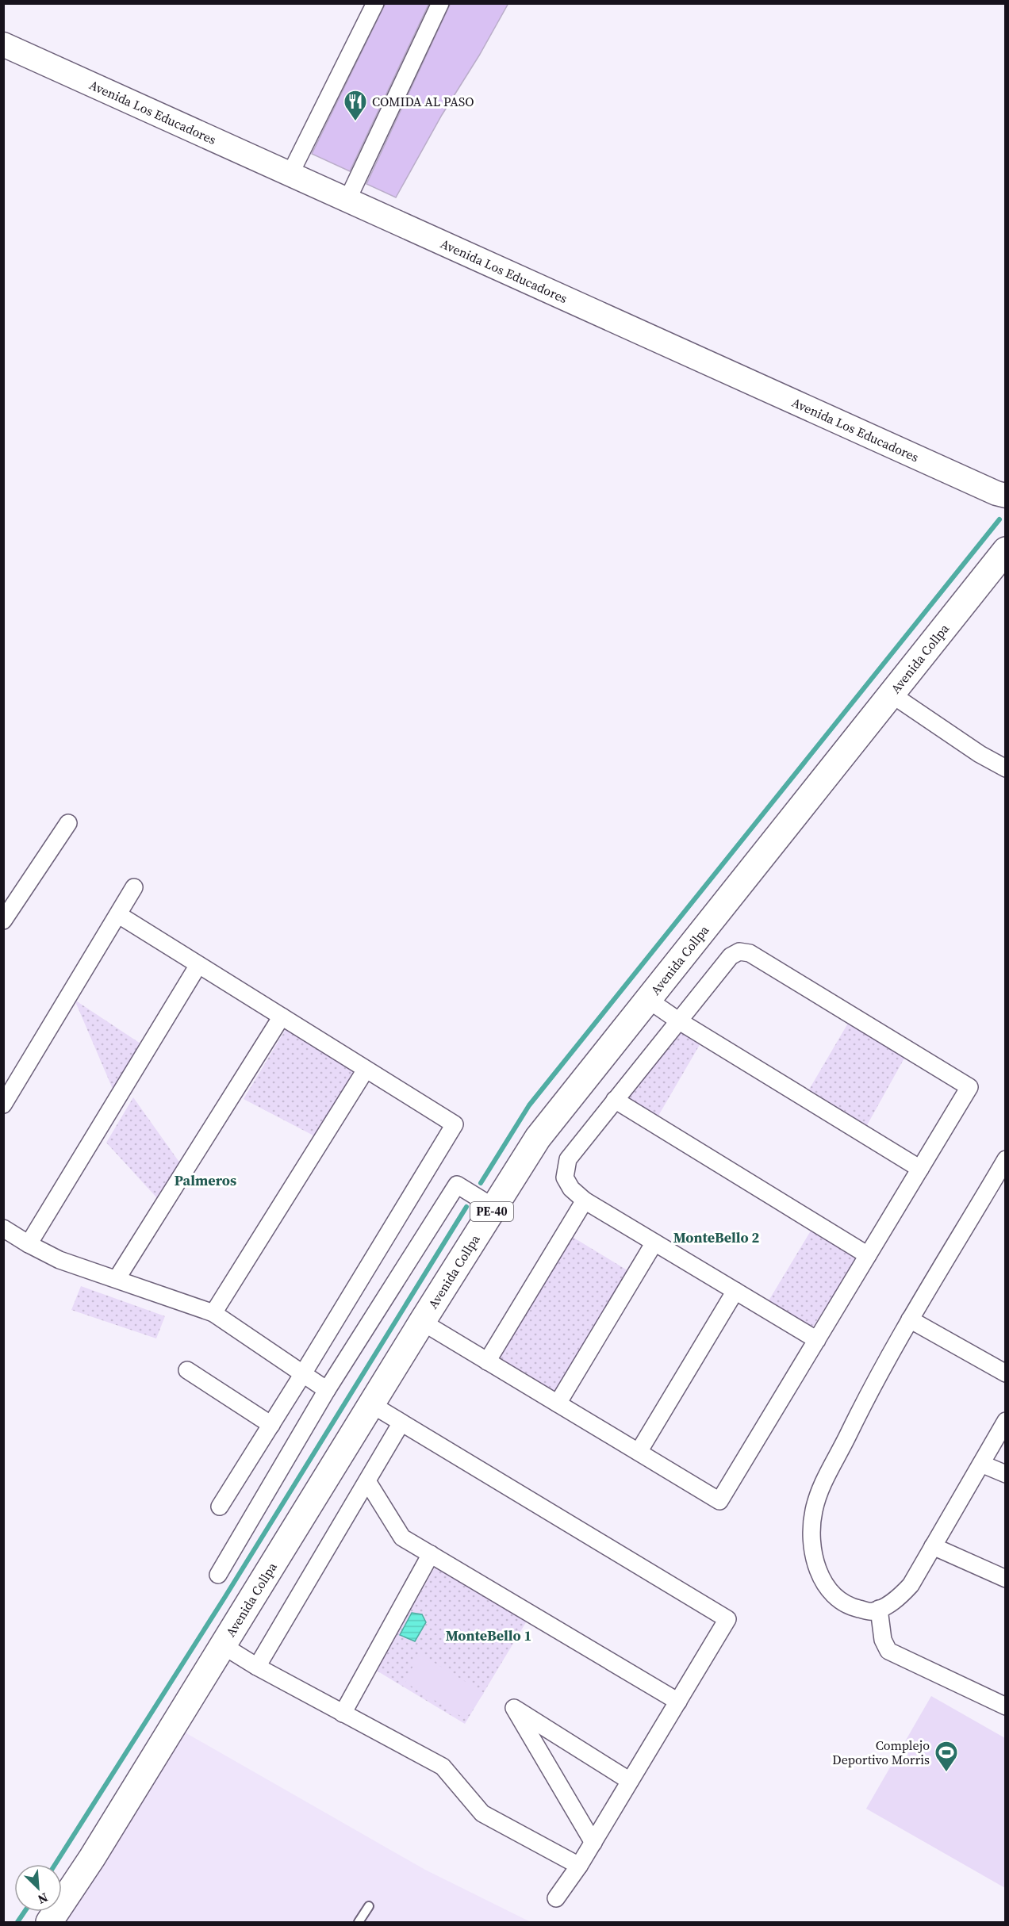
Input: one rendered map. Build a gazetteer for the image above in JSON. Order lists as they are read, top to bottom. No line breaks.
{"streets":{"main road":["Avenida Collpa","PE-40"],"street":["Avenida Los Educadores"]},"districts":["Palmeros","MonteBello 2","MonteBello 1"],"places":{"restaurant":["COMIDA AL PASO"],"sports":["Complejo Deportivo Morris"]},"north":"bottom right"}
